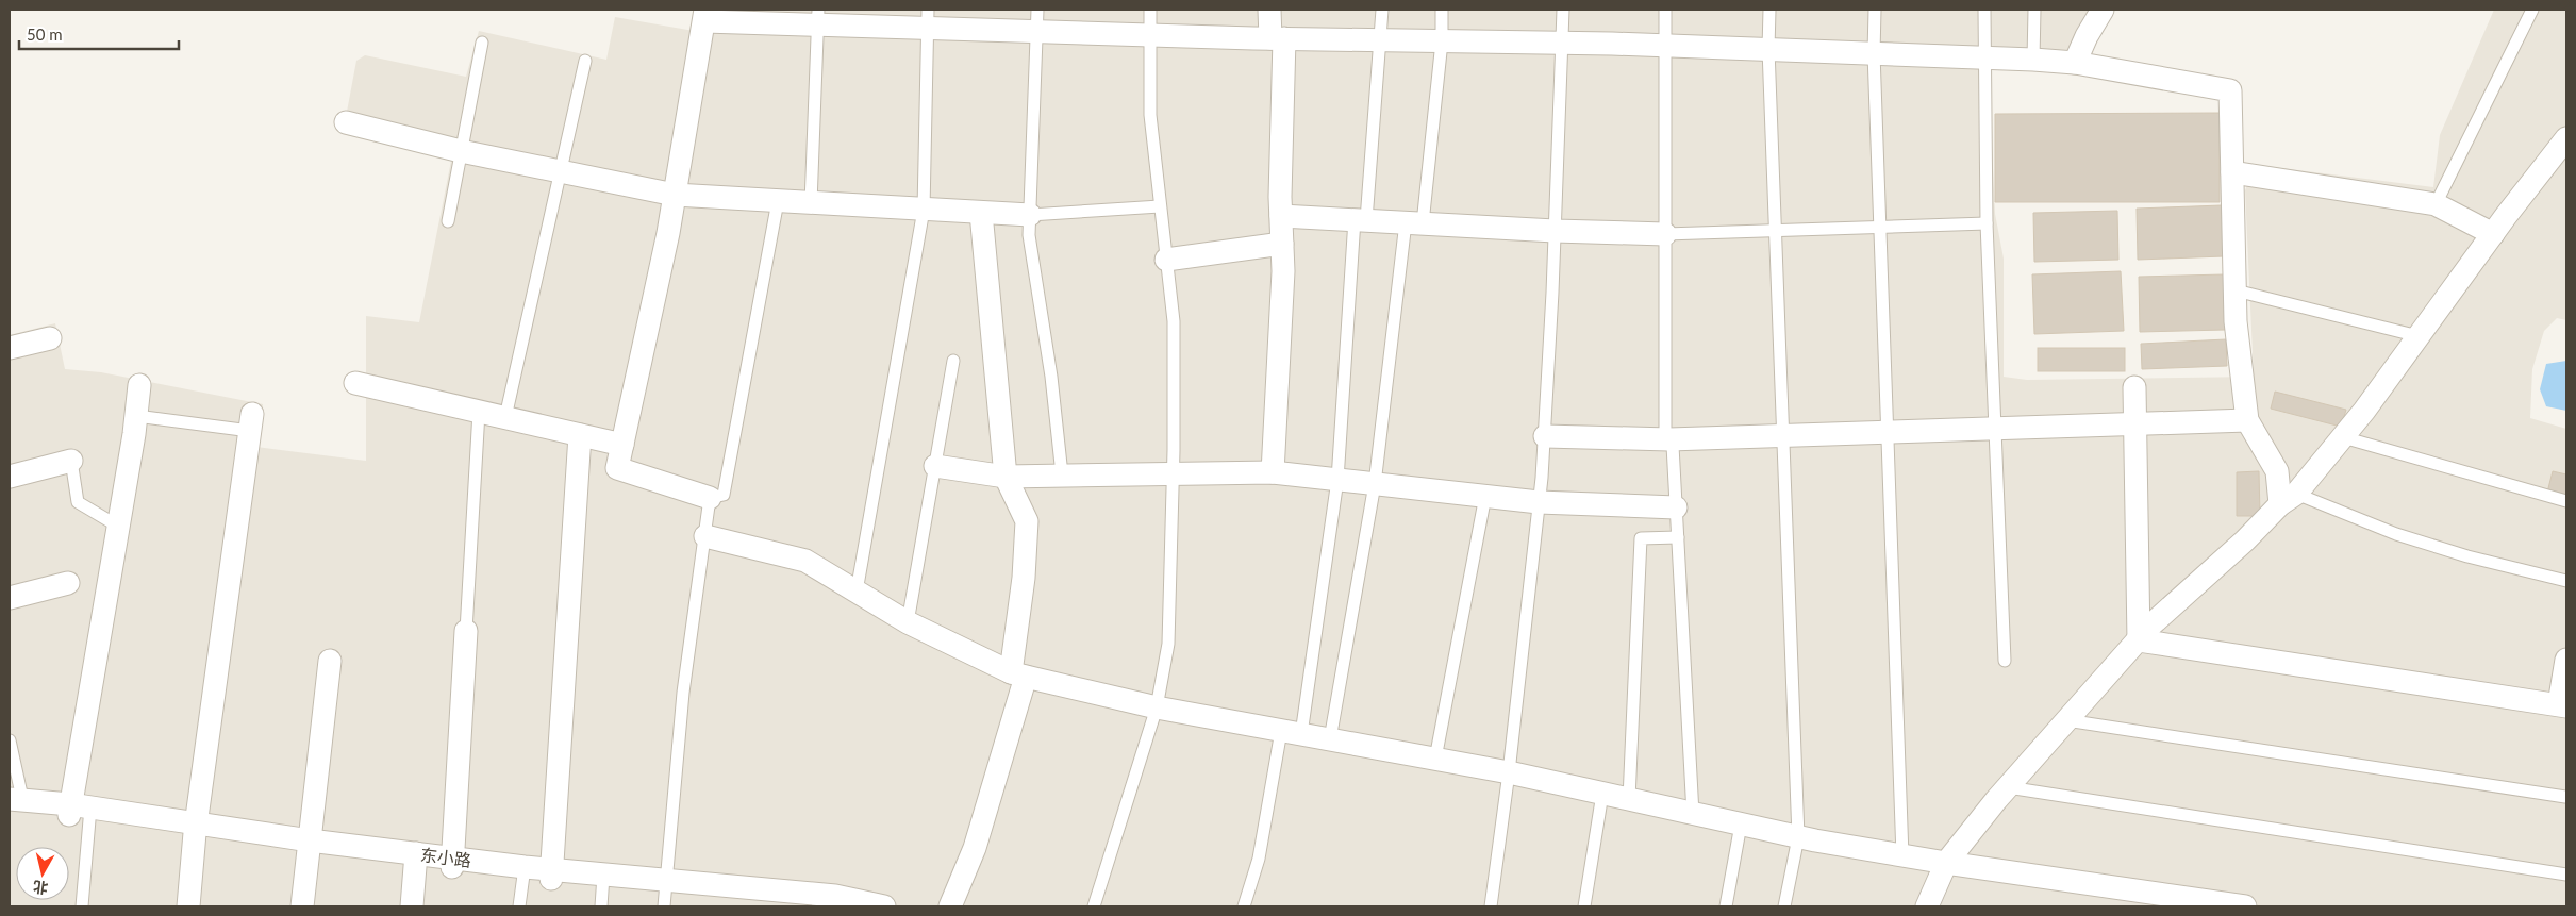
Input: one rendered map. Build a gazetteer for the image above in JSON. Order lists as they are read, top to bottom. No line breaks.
{"streets":{"street":["东小路"]},"scale_bar":"50 m","north":"bottom"}
